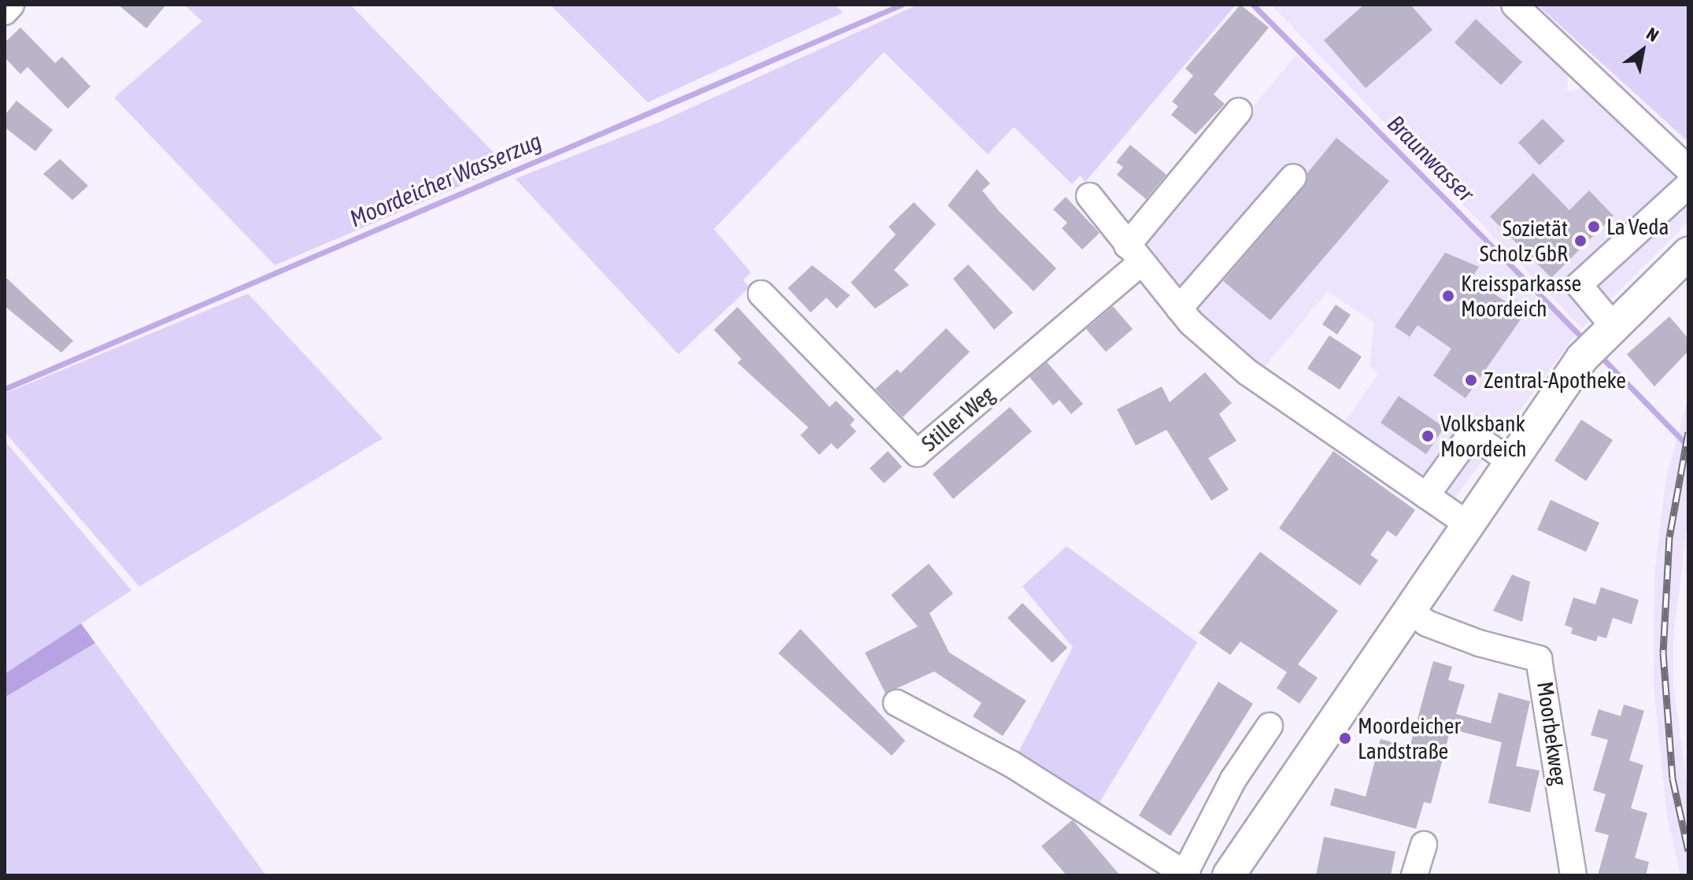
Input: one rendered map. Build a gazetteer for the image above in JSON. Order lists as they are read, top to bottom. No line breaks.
{"streets":{"street":["Stiller Weg","Moorbekweg"]},"water":["Braunwasser","Moordeicher Wasserzug"],"places":["La Veda","Sozietät Scholz GbR","Kreissparkasse Moordeich","Zentral-Apotheke","Volksbank Moordeich","Moordeicher Landstraße"],"north":"top right"}
